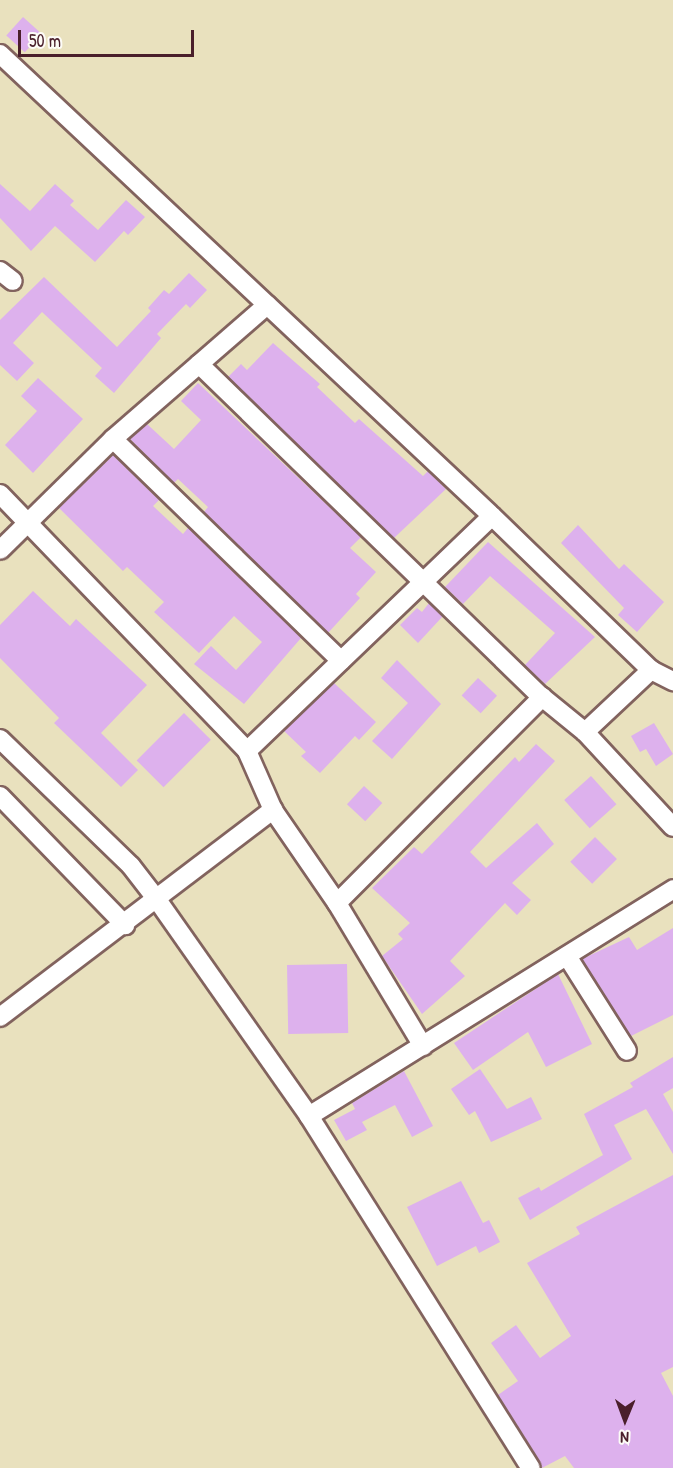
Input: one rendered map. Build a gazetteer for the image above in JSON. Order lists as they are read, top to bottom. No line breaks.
{"scale_bar":"50 m","north":"bottom"}
